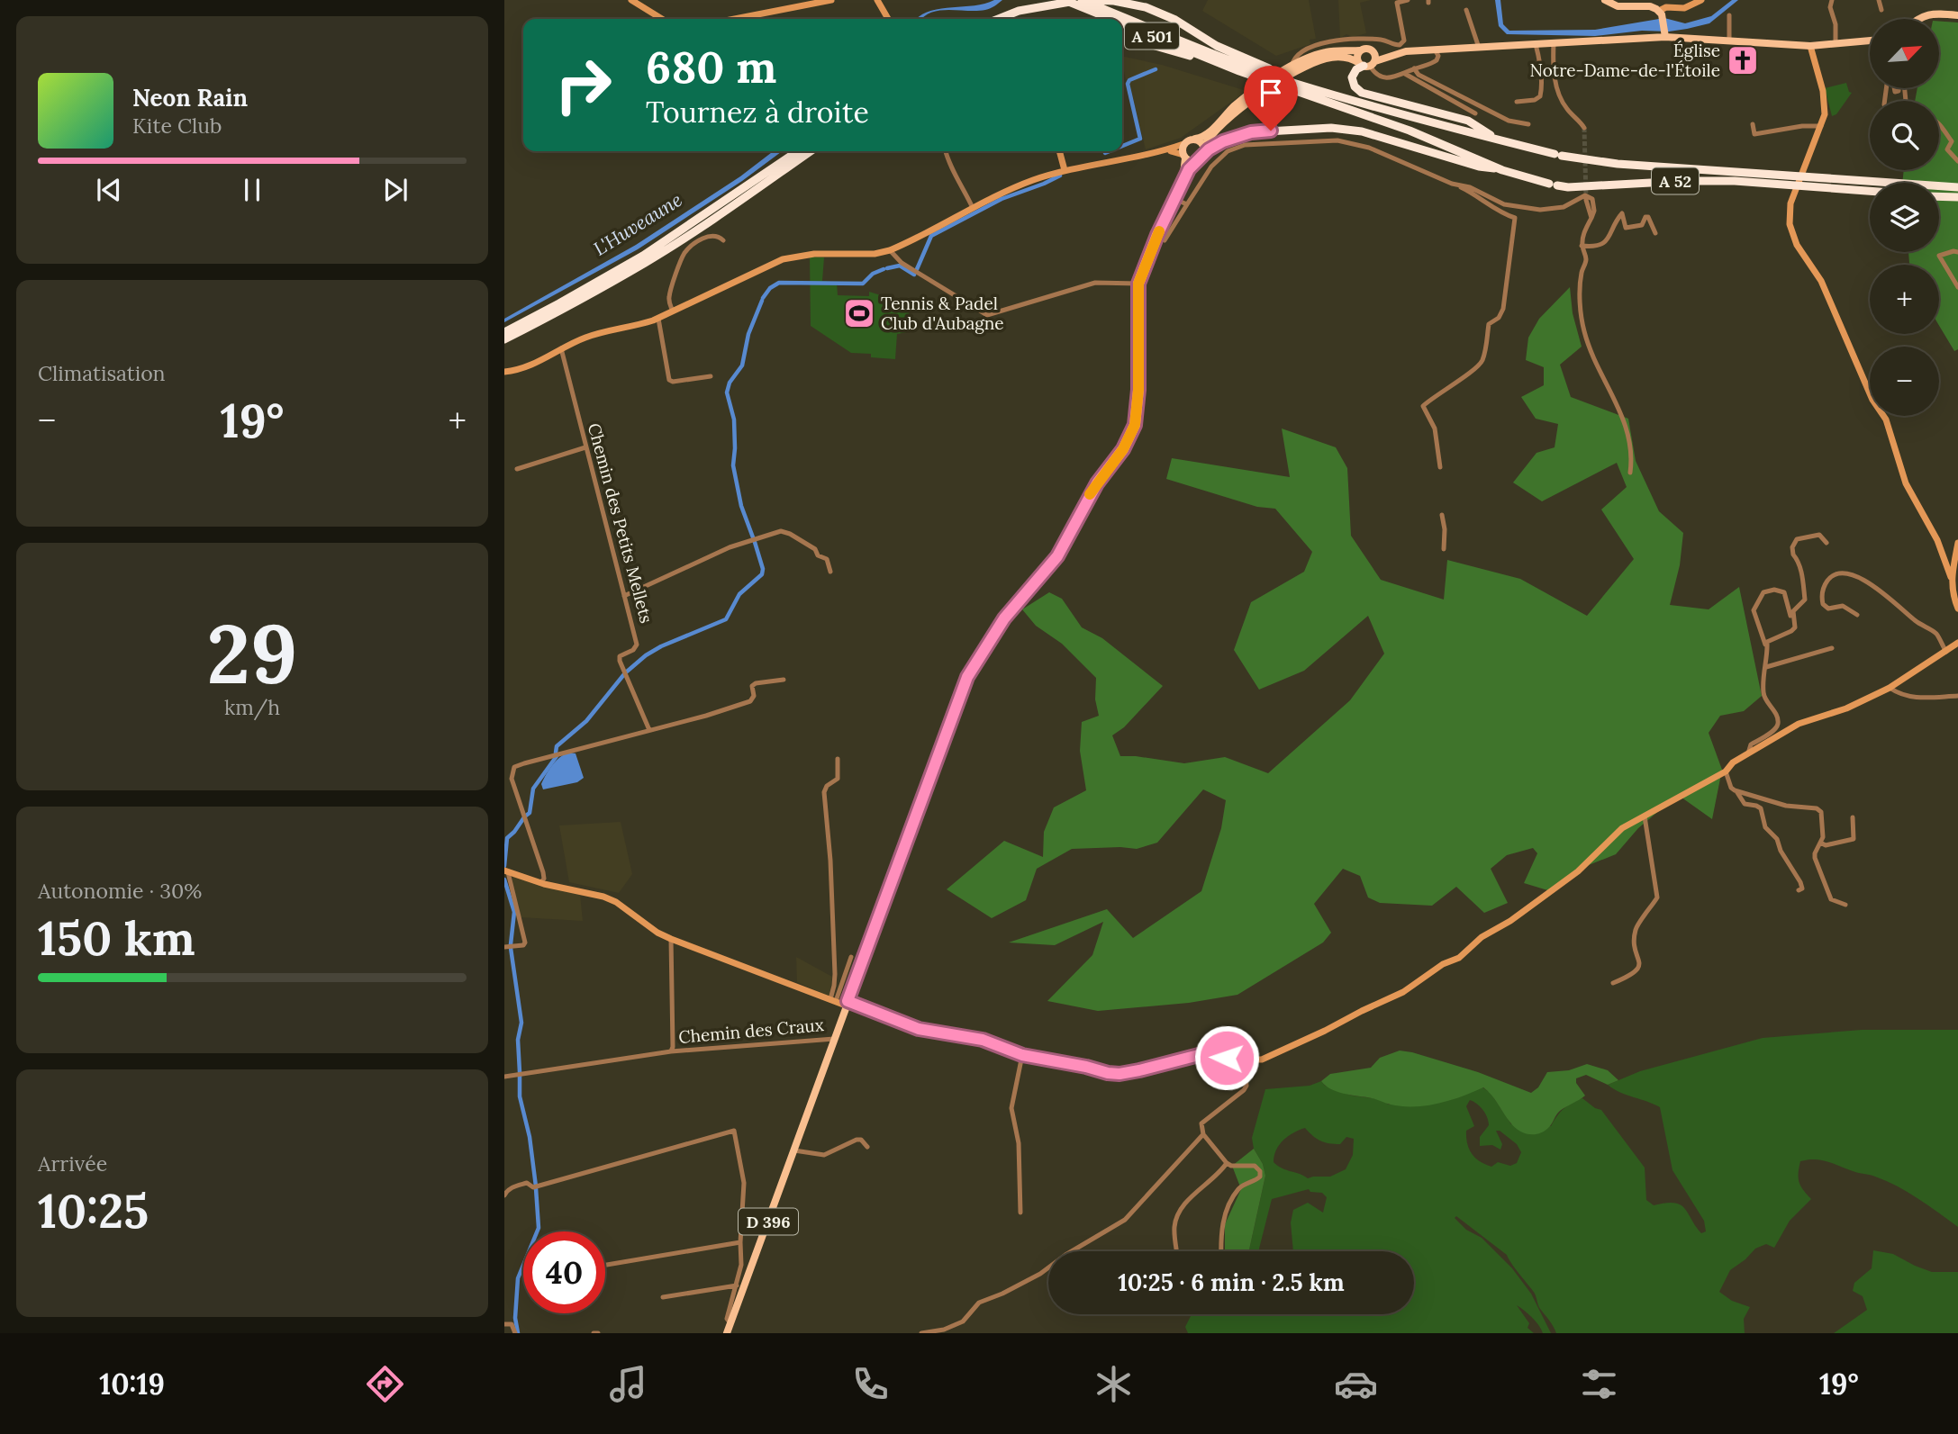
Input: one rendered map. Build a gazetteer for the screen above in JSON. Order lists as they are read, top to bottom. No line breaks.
{"streets":{"highway":["A 501","A 52"],"main road":["D 396"],"street":["Chemin des Petits Mellets","Chemin des Craux"]},"crossings":[["A 501","A 52"],["Chemin des Craux","D 396"]],"water":["L'Huveaune"],"places":{"church":["Église Notre-Dame-de-l'Étoile"],"sports":["Tennis & Padel Club d'Aubagne"]},"north":"top right","page":{"map_buttons":["+","−"],"turn":["680 m","Tournez à droite"],"song":["Neon Rain","Kite Club"],"tile":["Climatisation",["29","km/h"],["Autonomie · 30%","150 km"],["Arrivée","10:25"]],"heat":["−","19°","+"],"limit":"40","trip":"10:25 · 6 min · 2.5 km","tabs":["10:19","19°"]}}
